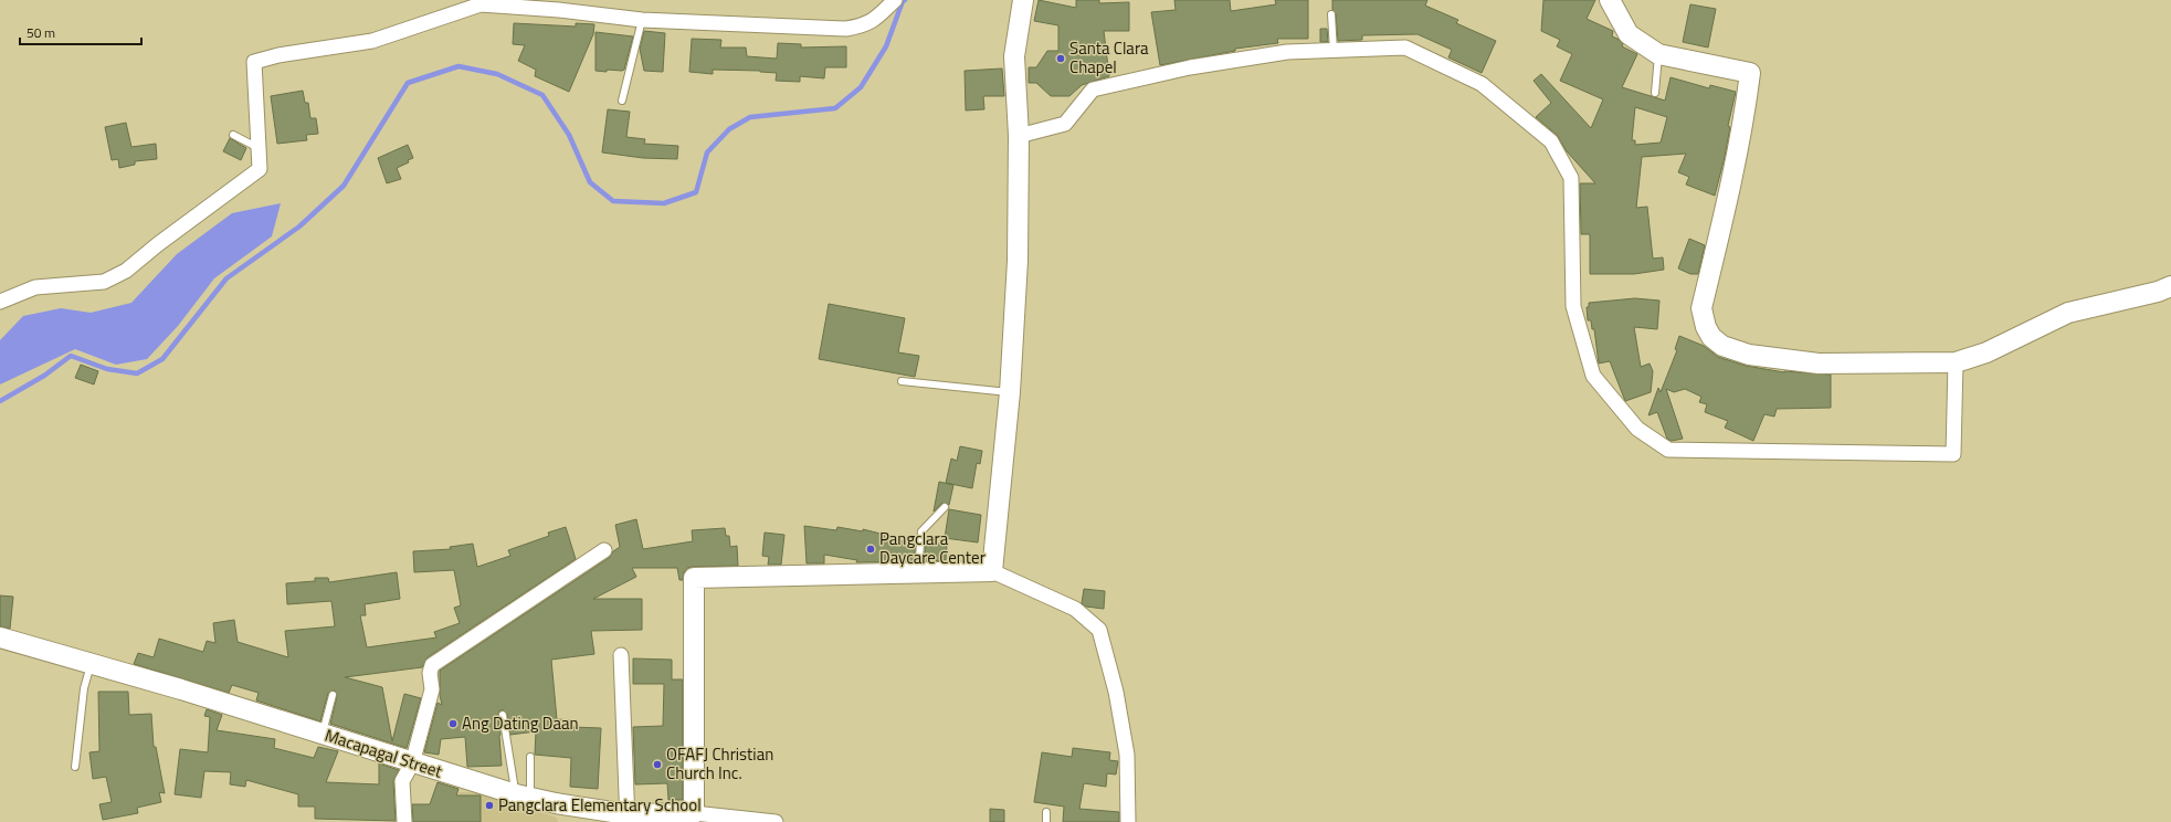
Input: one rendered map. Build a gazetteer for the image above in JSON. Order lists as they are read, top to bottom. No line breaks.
{"streets":{"street":["Macapagal Street"]},"places":["Santa Clara Chapel","Pangclara Daycare Center","Ang Dating Daan","OFAFJ Christian Church Inc.","Pangclara Elementary School"],"scale_bar":"50 m"}
